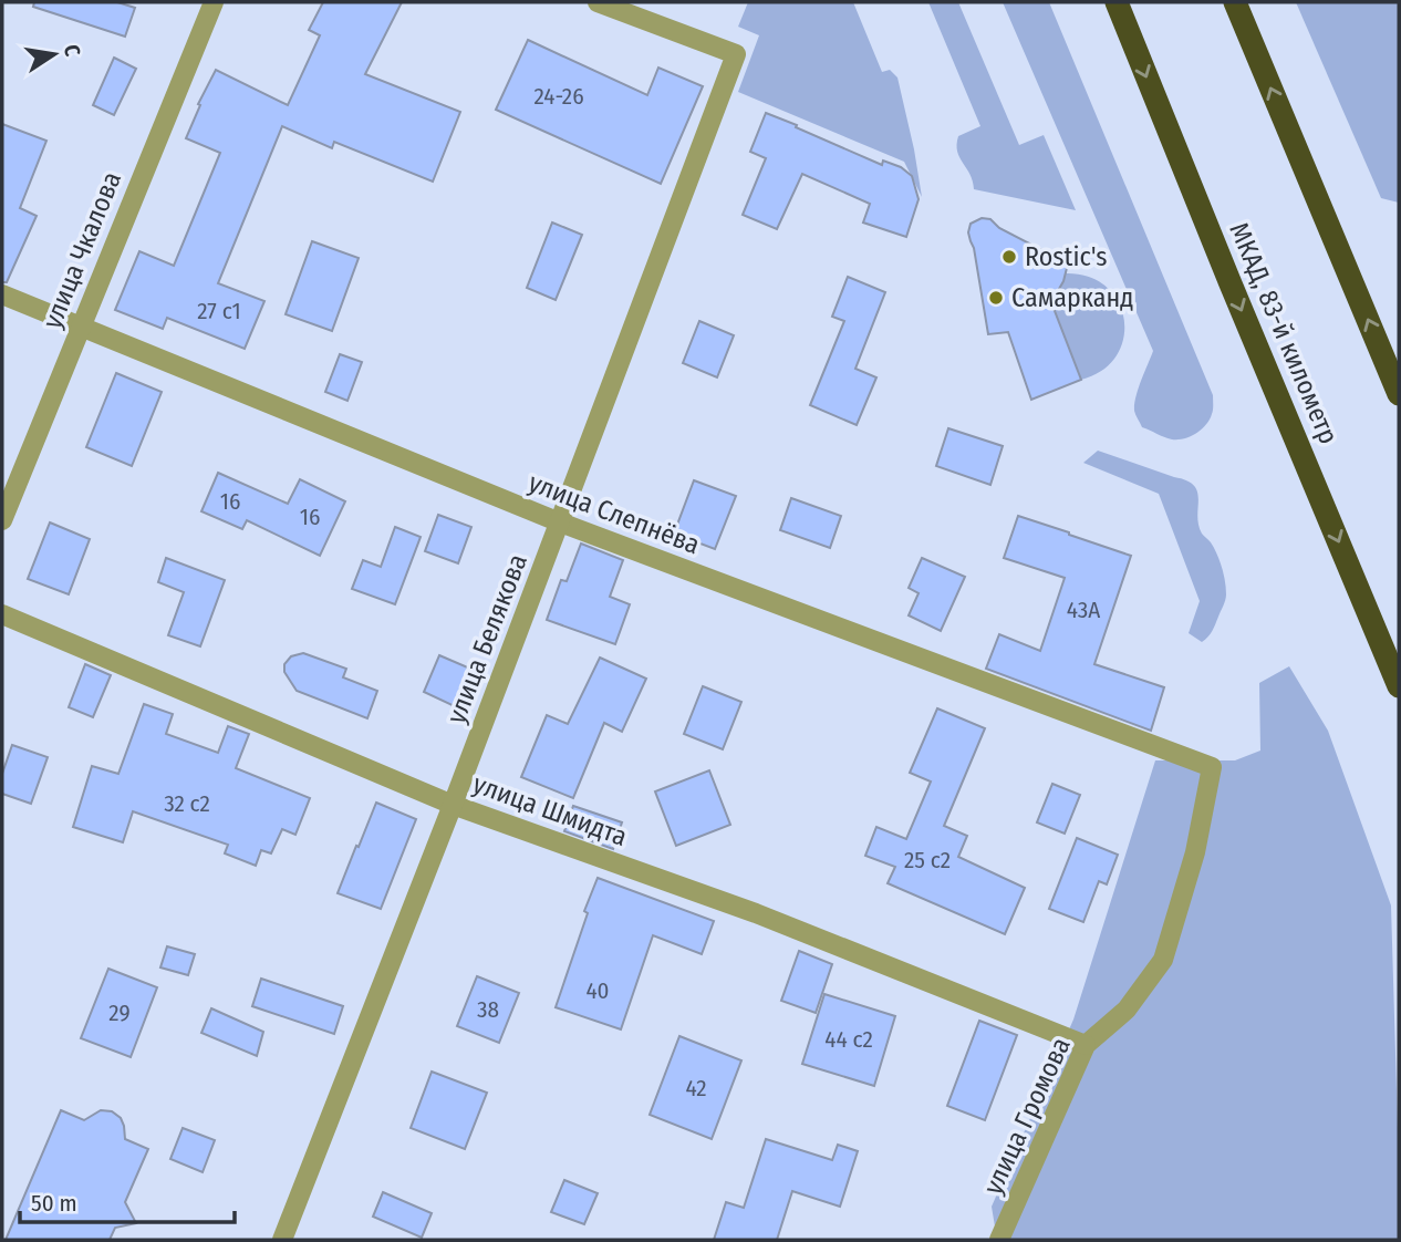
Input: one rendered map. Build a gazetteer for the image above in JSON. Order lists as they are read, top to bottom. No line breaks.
{"streets":{"highway":["МКАД, 83-й километр"],"street":["улица Чкалова","улица Слепнёва","улица Белякова","улица Шмидта","улица Громова"]},"crossings":[["улица Чкалова","улица Слепнёва"],["улица Слепнёва","улица Белякова"],["улица Слепнёва","улица Громова"],["улица Белякова","улица Шмидта"],["улица Шмидта","улица Громова"]],"places":["Rostic's","Самарканд"],"house_numbers":["24-26","27 с1","16","16","43А","32 с2","25 с2","40","38","29","44 с2","42"],"scale_bar":"50 m","north":"right"}
